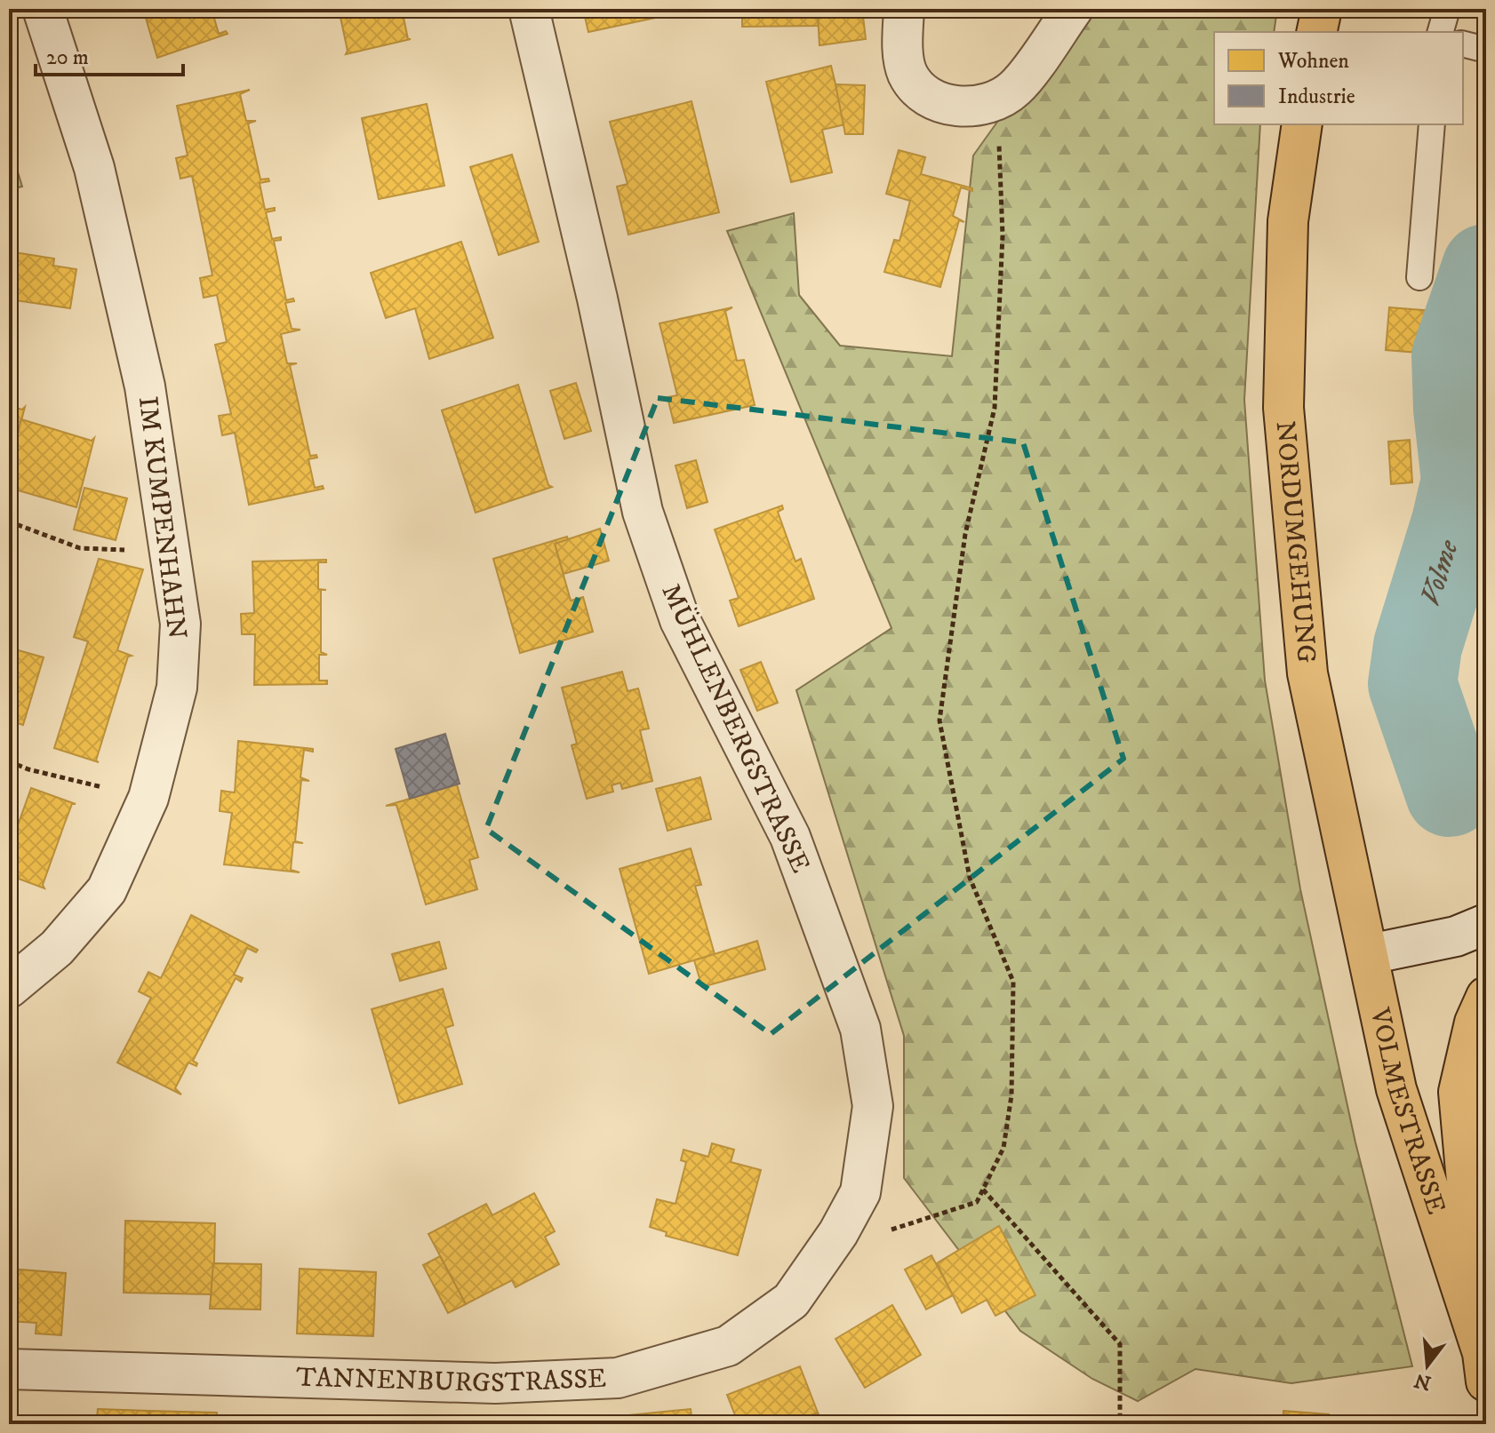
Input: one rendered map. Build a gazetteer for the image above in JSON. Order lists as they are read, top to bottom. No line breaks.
{"streets":{"main road":["NORDUMGEHUNG","VOLMESTRASSE"],"street":["IM KUMPENHAHN","MÜHLENBERGSTRASSE","TANNENBURGSTRASSE"]},"crossings":[["NORDUMGEHUNG","VOLMESTRASSE"],["MÜHLENBERGSTRASSE","TANNENBURGSTRASSE"]],"water":["Volme"],"legend":["Wohnen","Industrie"],"scale_bar":"20 m","north":"bottom"}
